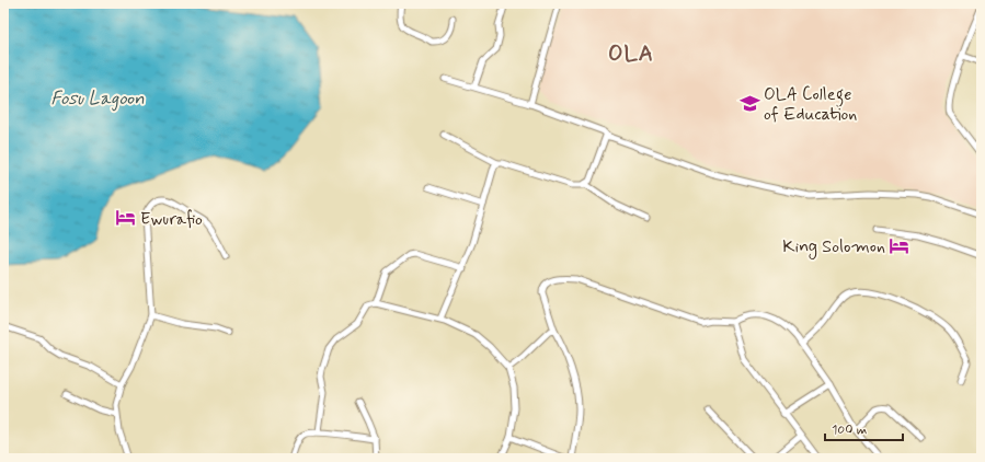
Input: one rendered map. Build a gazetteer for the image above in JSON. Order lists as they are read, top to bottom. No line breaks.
{"districts":["OLA"],"water":["Fosu Lagoon"],"places":{"school or university":["OLA College of Education"],"hotel":["Ewurafio","King Solomon"]},"scale_bar":"100 m"}
